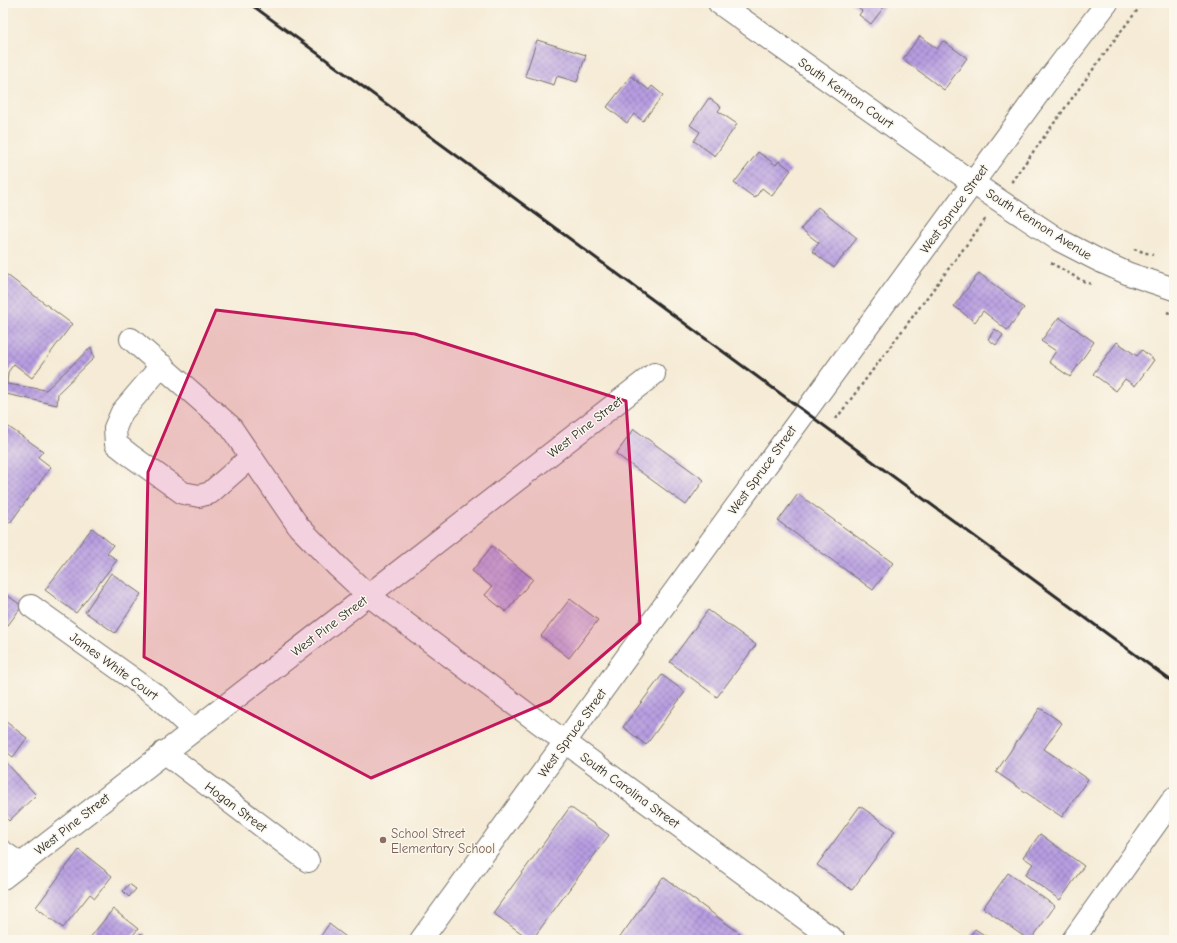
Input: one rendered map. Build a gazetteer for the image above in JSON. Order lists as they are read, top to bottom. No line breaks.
{"streets":{"street":["South Kennon Court","West Spruce Street","South Kennon Avenue","West Pine Street","James White Court","South Carolina Street","Hogan Street"]},"crossings":[["South Kennon Court","West Spruce Street"],["South Kennon Court","South Kennon Avenue"],["West Spruce Street","South Kennon Avenue"],["West Spruce Street","South Carolina Street"],["West Pine Street","James White Court"],["West Pine Street","South Carolina Street"],["West Pine Street","Hogan Street"]],"places":["School Street Elementary School"]}
